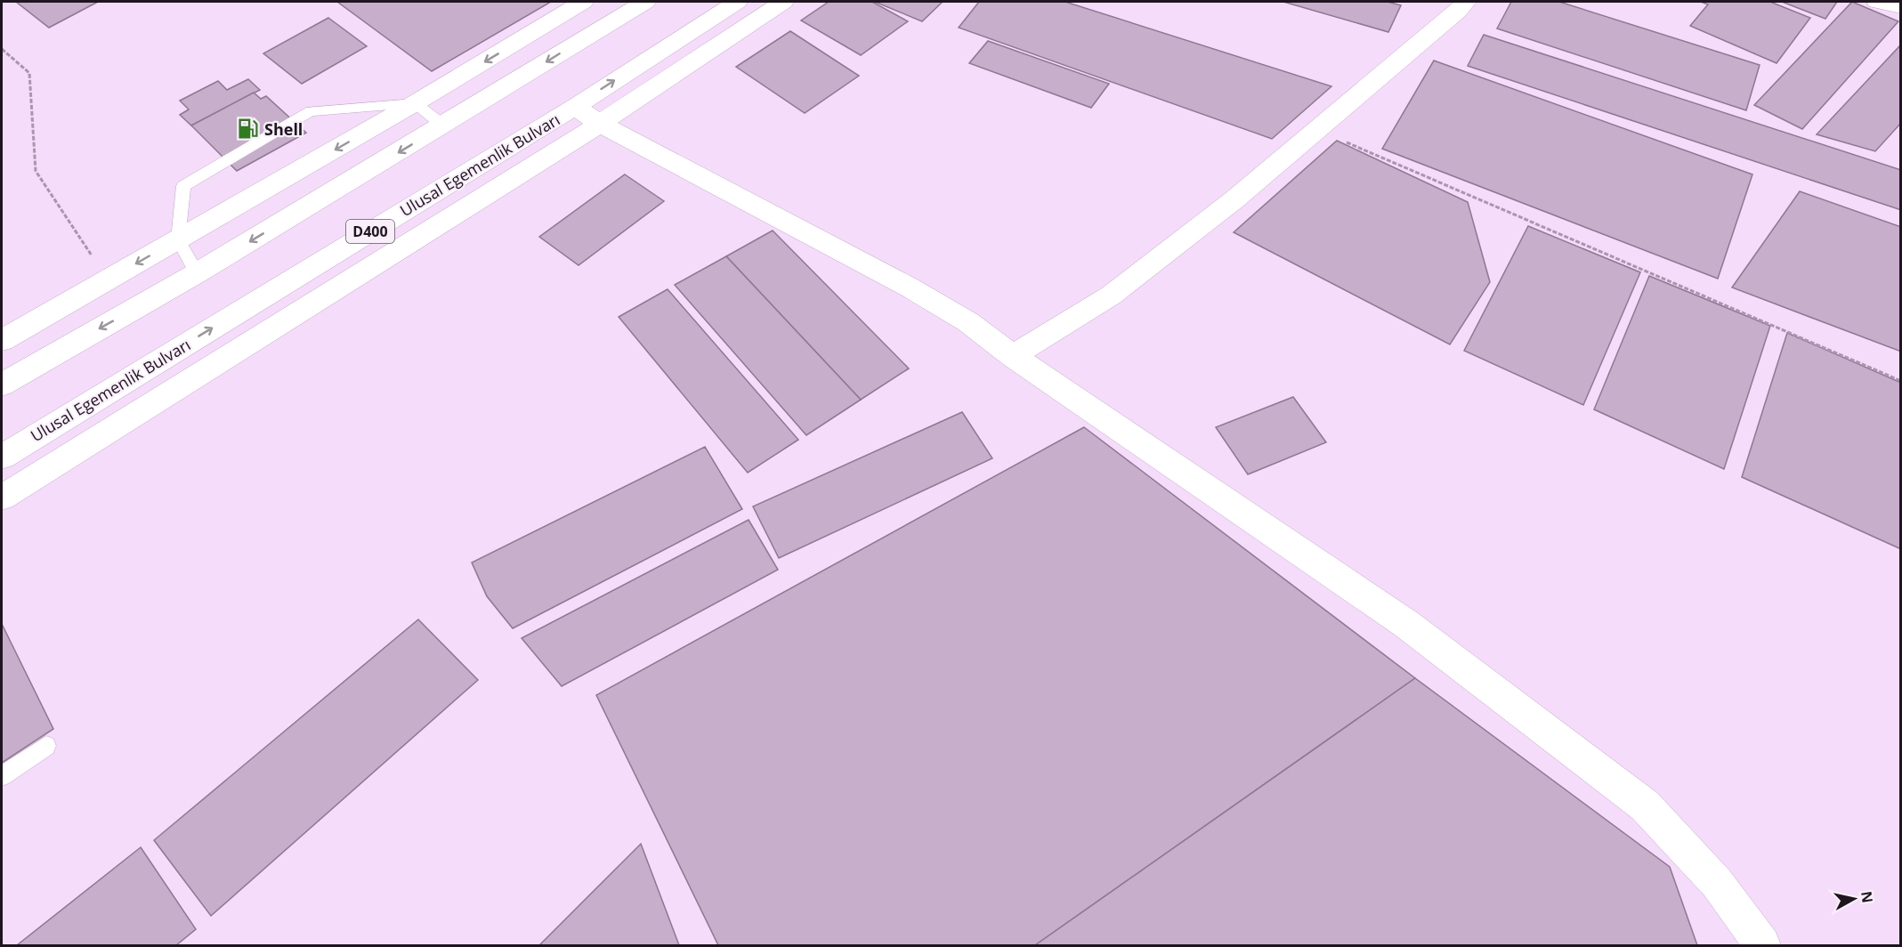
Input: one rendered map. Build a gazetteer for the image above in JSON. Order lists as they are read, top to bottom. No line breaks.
{"streets":{"main road":["Ulusal Egemenlik Bulvarı","D400"]},"places":{"fuel station":["Shell"]},"north":"right"}
